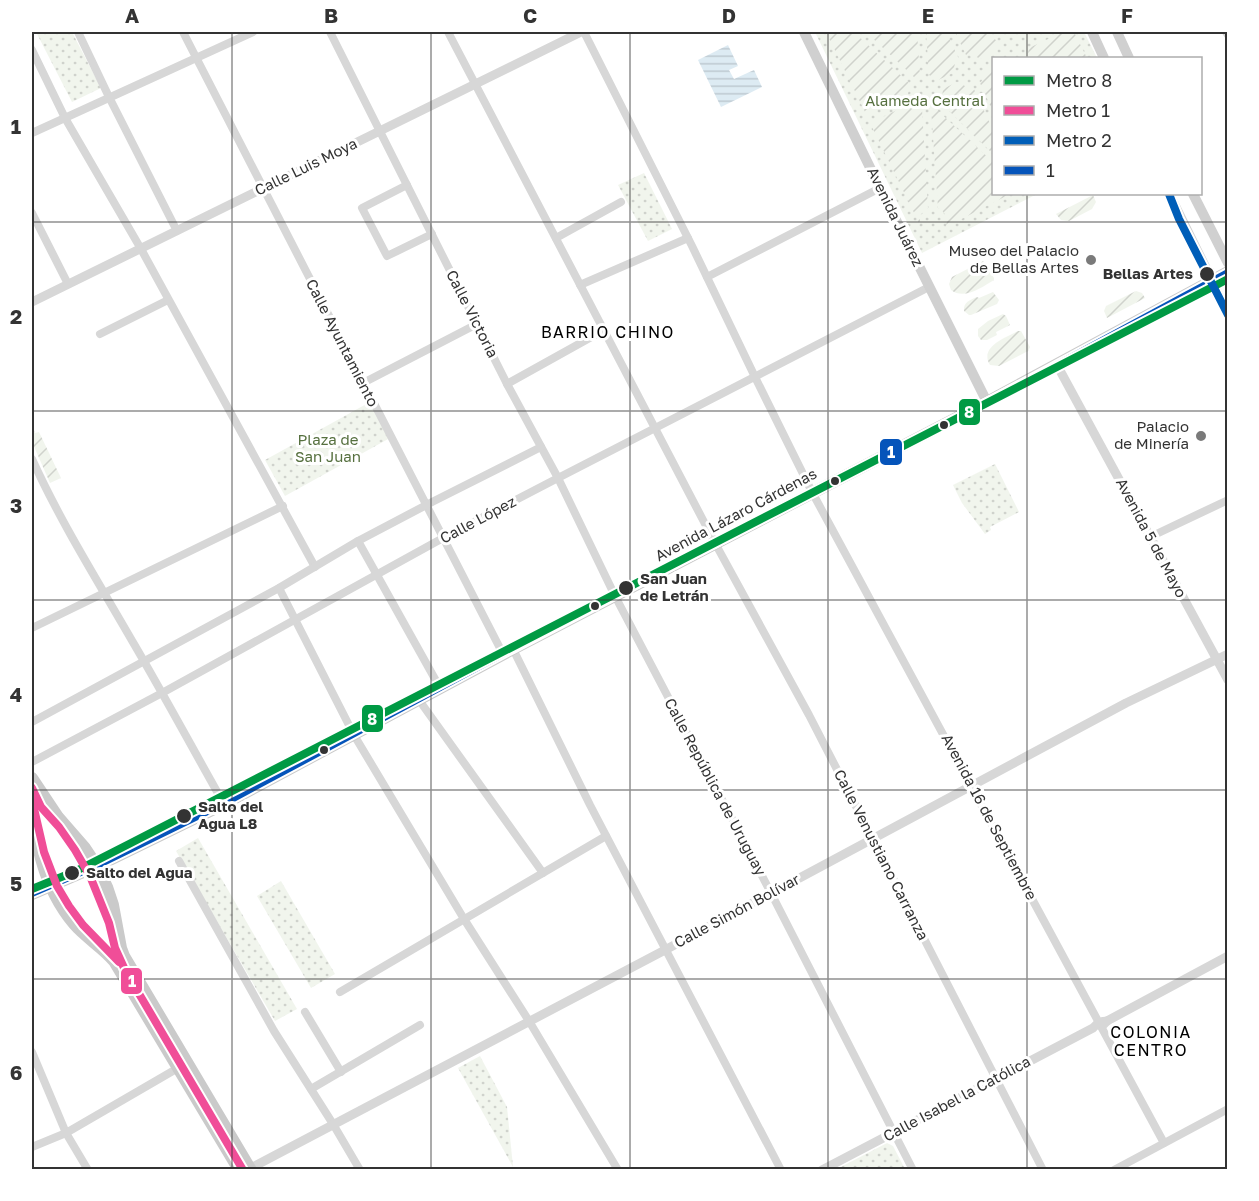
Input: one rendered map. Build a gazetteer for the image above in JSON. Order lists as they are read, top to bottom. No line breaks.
{"streets":{"main road":["Avenida Juárez","Avenida Lázaro Cárdenas"],"street":["Calle Luis Moya","Calle Victoria","Calle Ayuntamiento","Calle López","Avenida 5 de Mayo","Calle República de Uruguay","Avenida 16 de Septiembre","Calle Venustiano Carranza","Calle Simón Bolívar","Calle Isabel la Católica"]},"crossings":[["Calle Luis Moya","Calle Victoria"],["Calle Luis Moya","Calle Ayuntamiento"],["Calle Luis Moya","Avenida 16 de Septiembre"],["Calle Luis Moya","Calle Venustiano Carranza"],["Avenida Juárez","Avenida Lázaro Cárdenas"],["Avenida Juárez","Calle López"],["Calle Victoria","Avenida Lázaro Cárdenas"],["Calle Victoria","Calle López"],["Calle Victoria","Calle República de Uruguay"],["Calle Ayuntamiento","Avenida Lázaro Cárdenas"],["Calle Ayuntamiento","Calle López"],["Calle Ayuntamiento","Calle Simón Bolívar"],["Avenida Lázaro Cárdenas","Avenida 5 de Mayo"],["Avenida Lázaro Cárdenas","Calle República de Uruguay"],["Avenida Lázaro Cárdenas","Avenida 16 de Septiembre"],["Avenida Lázaro Cárdenas","Calle Venustiano Carranza"],["Calle López","Avenida 16 de Septiembre"],["Calle López","Calle Venustiano Carranza"],["Avenida 5 de Mayo","Calle Simón Bolívar"],["Calle República de Uruguay","Calle Simón Bolívar"],["Calle República de Uruguay","Calle Isabel la Católica"],["Avenida 16 de Septiembre","Calle Simón Bolívar"],["Avenida 16 de Septiembre","Calle Isabel la Católica"],["Calle Venustiano Carranza","Calle Simón Bolívar"],["Calle Venustiano Carranza","Calle Isabel la Católica"]],"districts":["BARRIO CHINO","COLONIA CENTRO"],"parks":["Alameda Central","Plaza de San Juan"],"places":["Museo del Palacio de Bellas Artes","Bellas Artes","Palacio de Minería","San Juan de Letrán","Salto del Agua L8","Salto del Agua"],"lines":["metro line 2","transit line 1","metro line 8","metro line 1"],"legend":["Metro 8","Metro 1","Metro 2","1"],"grid":{"columns":["A","B","C","D","E","F"],"rows":["1","2","3","4","5","6"]}}
